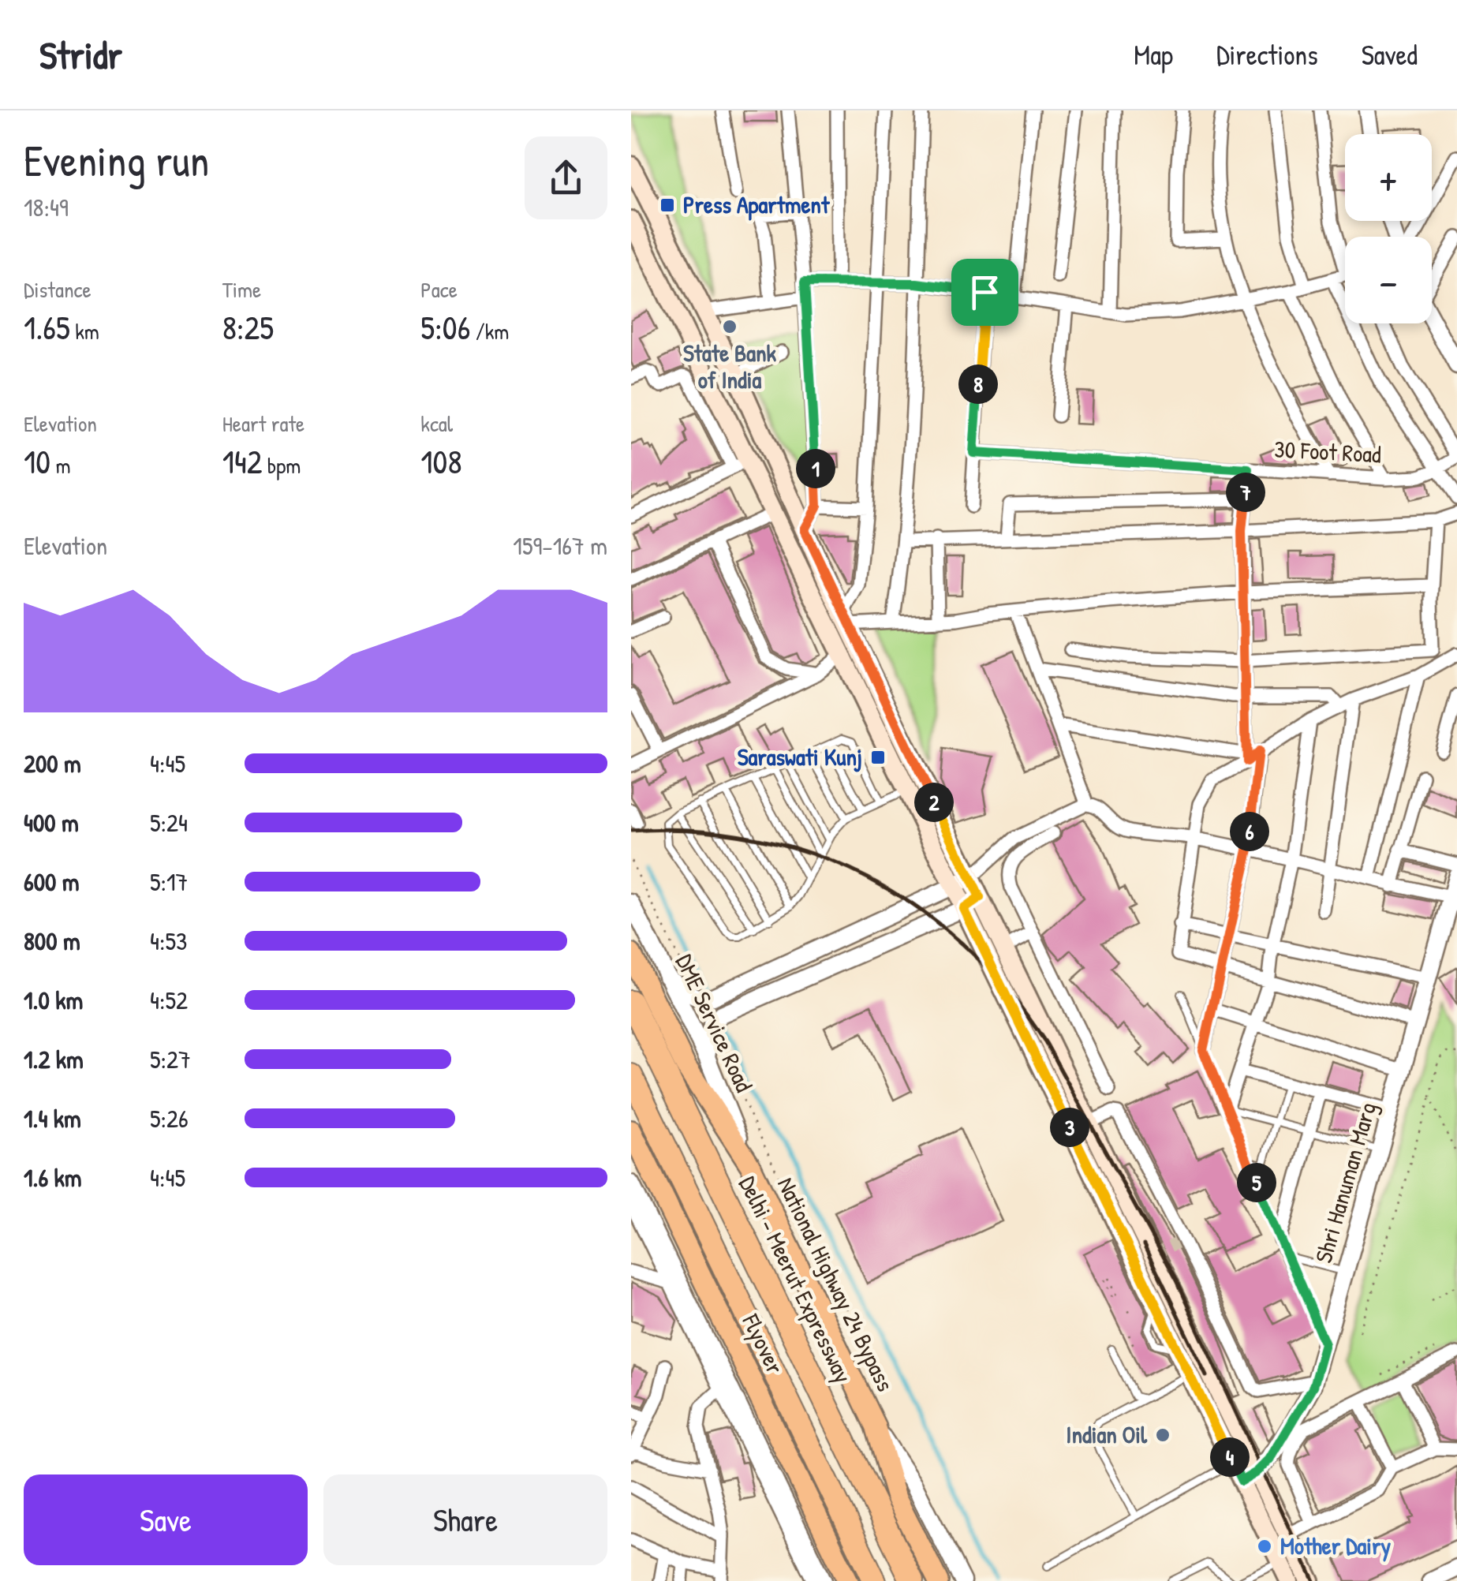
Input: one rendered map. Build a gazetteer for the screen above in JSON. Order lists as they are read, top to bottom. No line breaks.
{"streets":{"highway":["Delhi - Meerut Expressway","National Highway 24 Bypass","Flyover"],"street":["30 Foot Road","DME Service Road","Shri Hanuman Marg"]},"crossings":[["DME Service Road","National Highway 24 Bypass"]],"places":{"transit":["Press Apartment","Saraswati Kunj"],"other":["State Bank of India","Indian Oil","Mother Dairy"]},"page":{"header":"Stridr","nav":["Map","Directions","Saved"],"heading":["Evening run","18:49"],"map_buttons":["+","−"],"stats":[["Distance","1.65 km"],["Time","8:25"],["Pace","5:06 /km"],["Elevation","10 m"],["Heart rate","142 bpm"],["kcal","108"]],"pins":["8","1","7","2","6","3","5","4"],"chart":["Elevation","159–167 m"],"list":[{"name":"200 m","note":"4:45"},{"name":"400 m","note":"5:24"},{"name":"600 m","note":"5:17"},{"name":"800 m","note":"4:53"},{"name":"1.0 km","note":"4:52"},{"name":"1.2 km","note":"5:27"},{"name":"1.4 km","note":"5:26"},{"name":"1.6 km","note":"4:45"}],"buttons":["Save","Share"]}}
